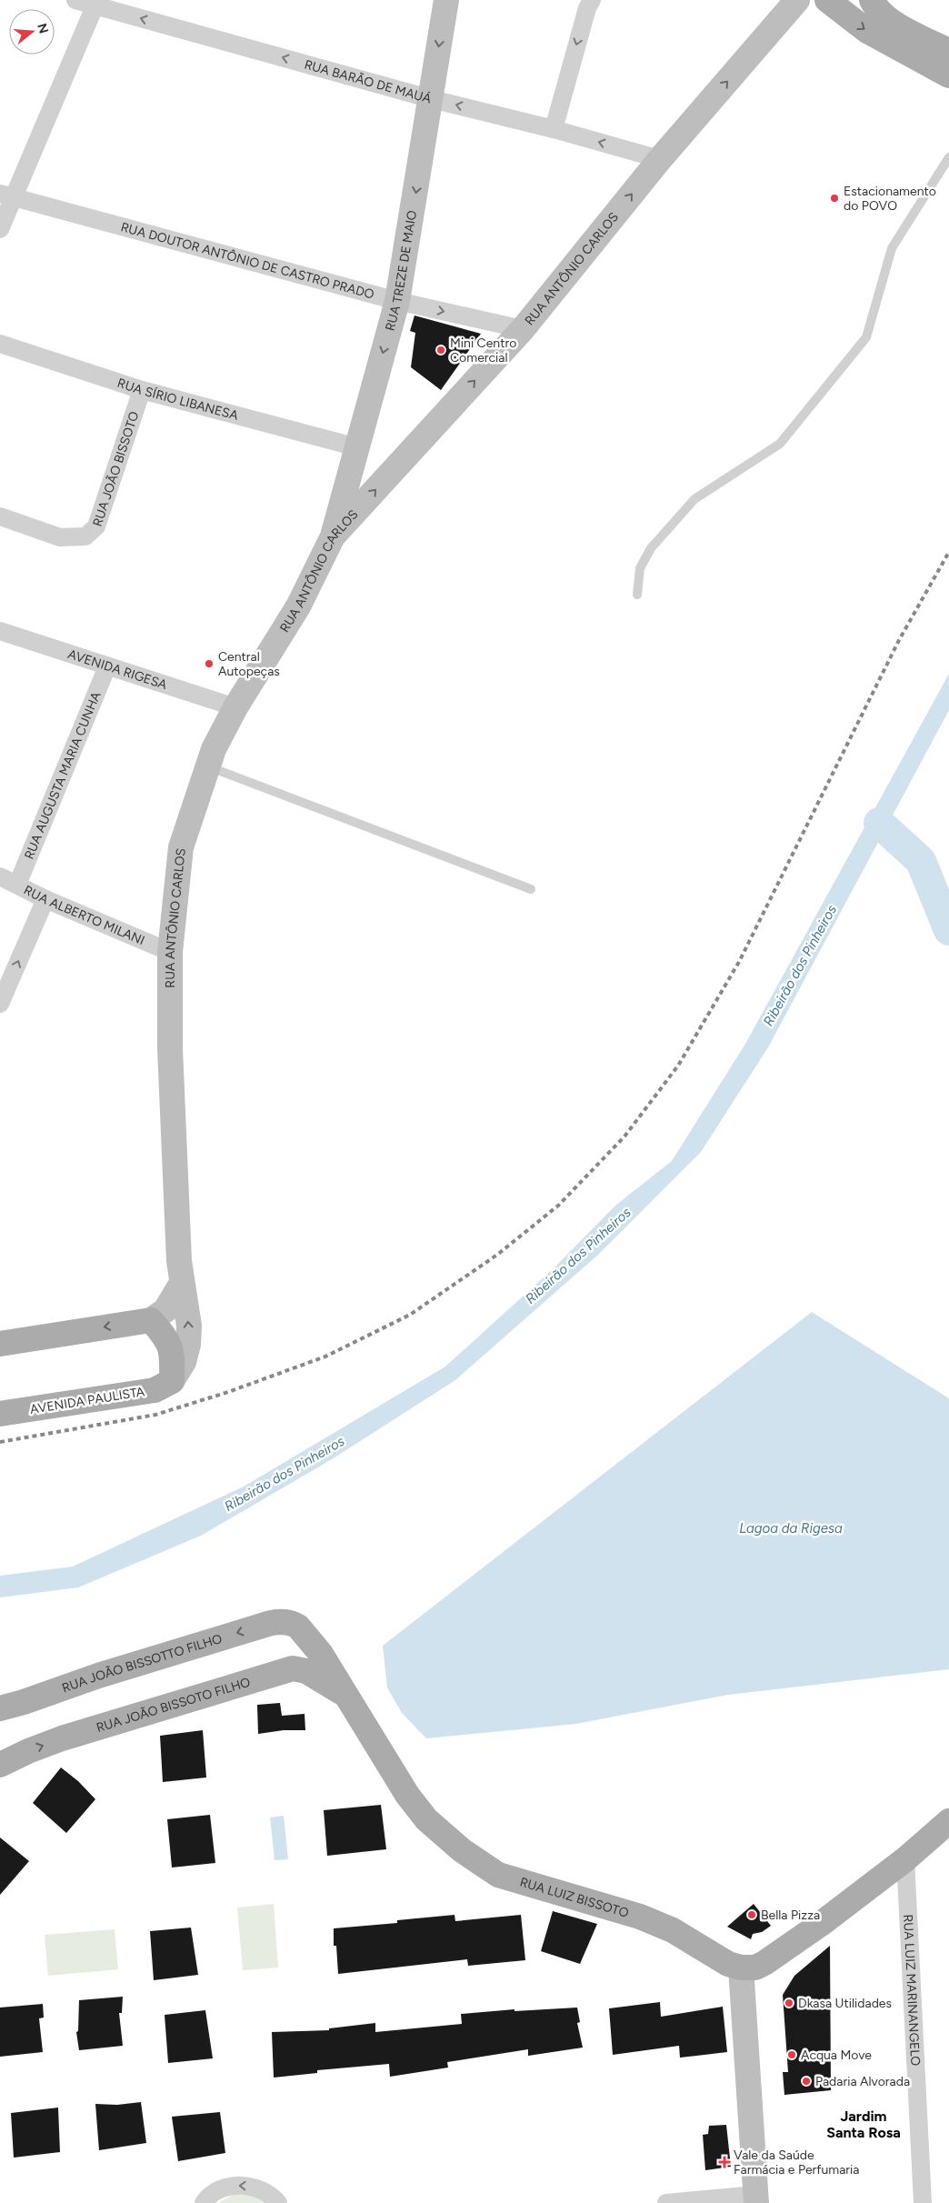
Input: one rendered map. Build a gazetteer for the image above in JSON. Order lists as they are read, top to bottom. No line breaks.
{"streets":{"main road":["RUA ANTÔNIO CARLOS","RUA TREZE DE MAIO","AVENIDA PAULISTA","RUA JOÃO BISSOTTO FILHO","RUA JOÃO BISSOTO FILHO","RUA LUIZ BISSOTO"],"street":["RUA BARÃO DE MAUÁ","RUA DOUTOR ANTÔNIO DE CASTRO PRADO","RUA SÍRIO LIBANESA","RUA JOÃO BISSOTO","AVENIDA RIGESA","RUA AUGUSTA MARIA CUNHA","RUA ALBERTO MILANI","RUA LUIZ MARINANGELO"]},"crossings":[["RUA BARÃO DE MAUÁ","RUA ANTÔNIO CARLOS"],["RUA BARÃO DE MAUÁ","RUA TREZE DE MAIO"],["RUA DOUTOR ANTÔNIO DE CASTRO PRADO","RUA ANTÔNIO CARLOS"],["RUA DOUTOR ANTÔNIO DE CASTRO PRADO","RUA TREZE DE MAIO"],["RUA ANTÔNIO CARLOS","RUA TREZE DE MAIO"],["RUA ANTÔNIO CARLOS","AVENIDA RIGESA"],["RUA ANTÔNIO CARLOS","RUA ALBERTO MILANI"],["RUA ANTÔNIO CARLOS","AVENIDA PAULISTA"],["RUA TREZE DE MAIO","RUA SÍRIO LIBANESA"],["RUA SÍRIO LIBANESA","RUA JOÃO BISSOTO"],["AVENIDA RIGESA","RUA AUGUSTA MARIA CUNHA"],["RUA AUGUSTA MARIA CUNHA","RUA ALBERTO MILANI"],["RUA JOÃO BISSOTTO FILHO","RUA LUIZ BISSOTO"]],"one_way":["RUA BARÃO DE MAUÁ","RUA ANTÔNIO CARLOS","RUA TREZE DE MAIO","RUA JOÃO BISSOTTO FILHO","RUA JOÃO BISSOTO FILHO"],"districts":["Jardim Santa Rosa"],"water":["Ribeirão dos Pinheiros","Lagoa da Rigesa"],"places":{"other":["Estacionamento do POVO","Mini Centro Comercial","Central Autopeças","Bella Pizza","Dkasa Utilidades","Acqua Move","Padaria Alvorada"],"health":["Vale da Saúde Farmácia e Perfumaria"]},"north":"right"}
